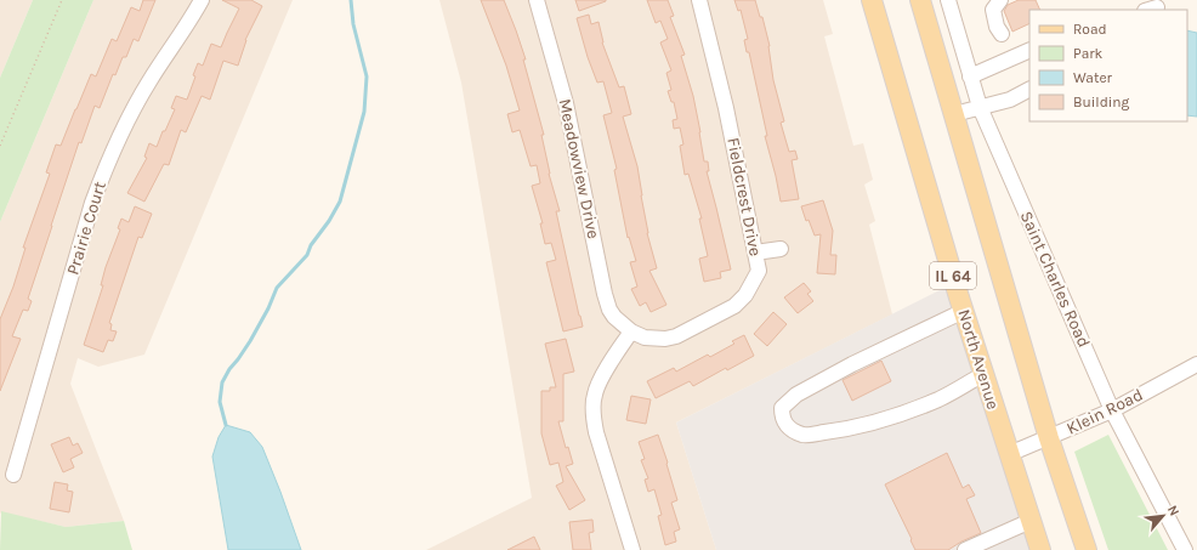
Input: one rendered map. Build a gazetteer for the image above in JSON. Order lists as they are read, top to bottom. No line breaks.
{"streets":{"main road":["IL 64","North Avenue"],"street":["Meadowview Drive","Fieldcrest Drive","Prairie Court","Saint Charles Road","Klein Road"]},"crossings":[["Meadowview Drive","Fieldcrest Drive"],["IL 64","Klein Road"],["Saint Charles Road","Klein Road"],["North Avenue","Klein Road"]],"legend":["Road","Park","Water","Building"],"north":"top right"}
